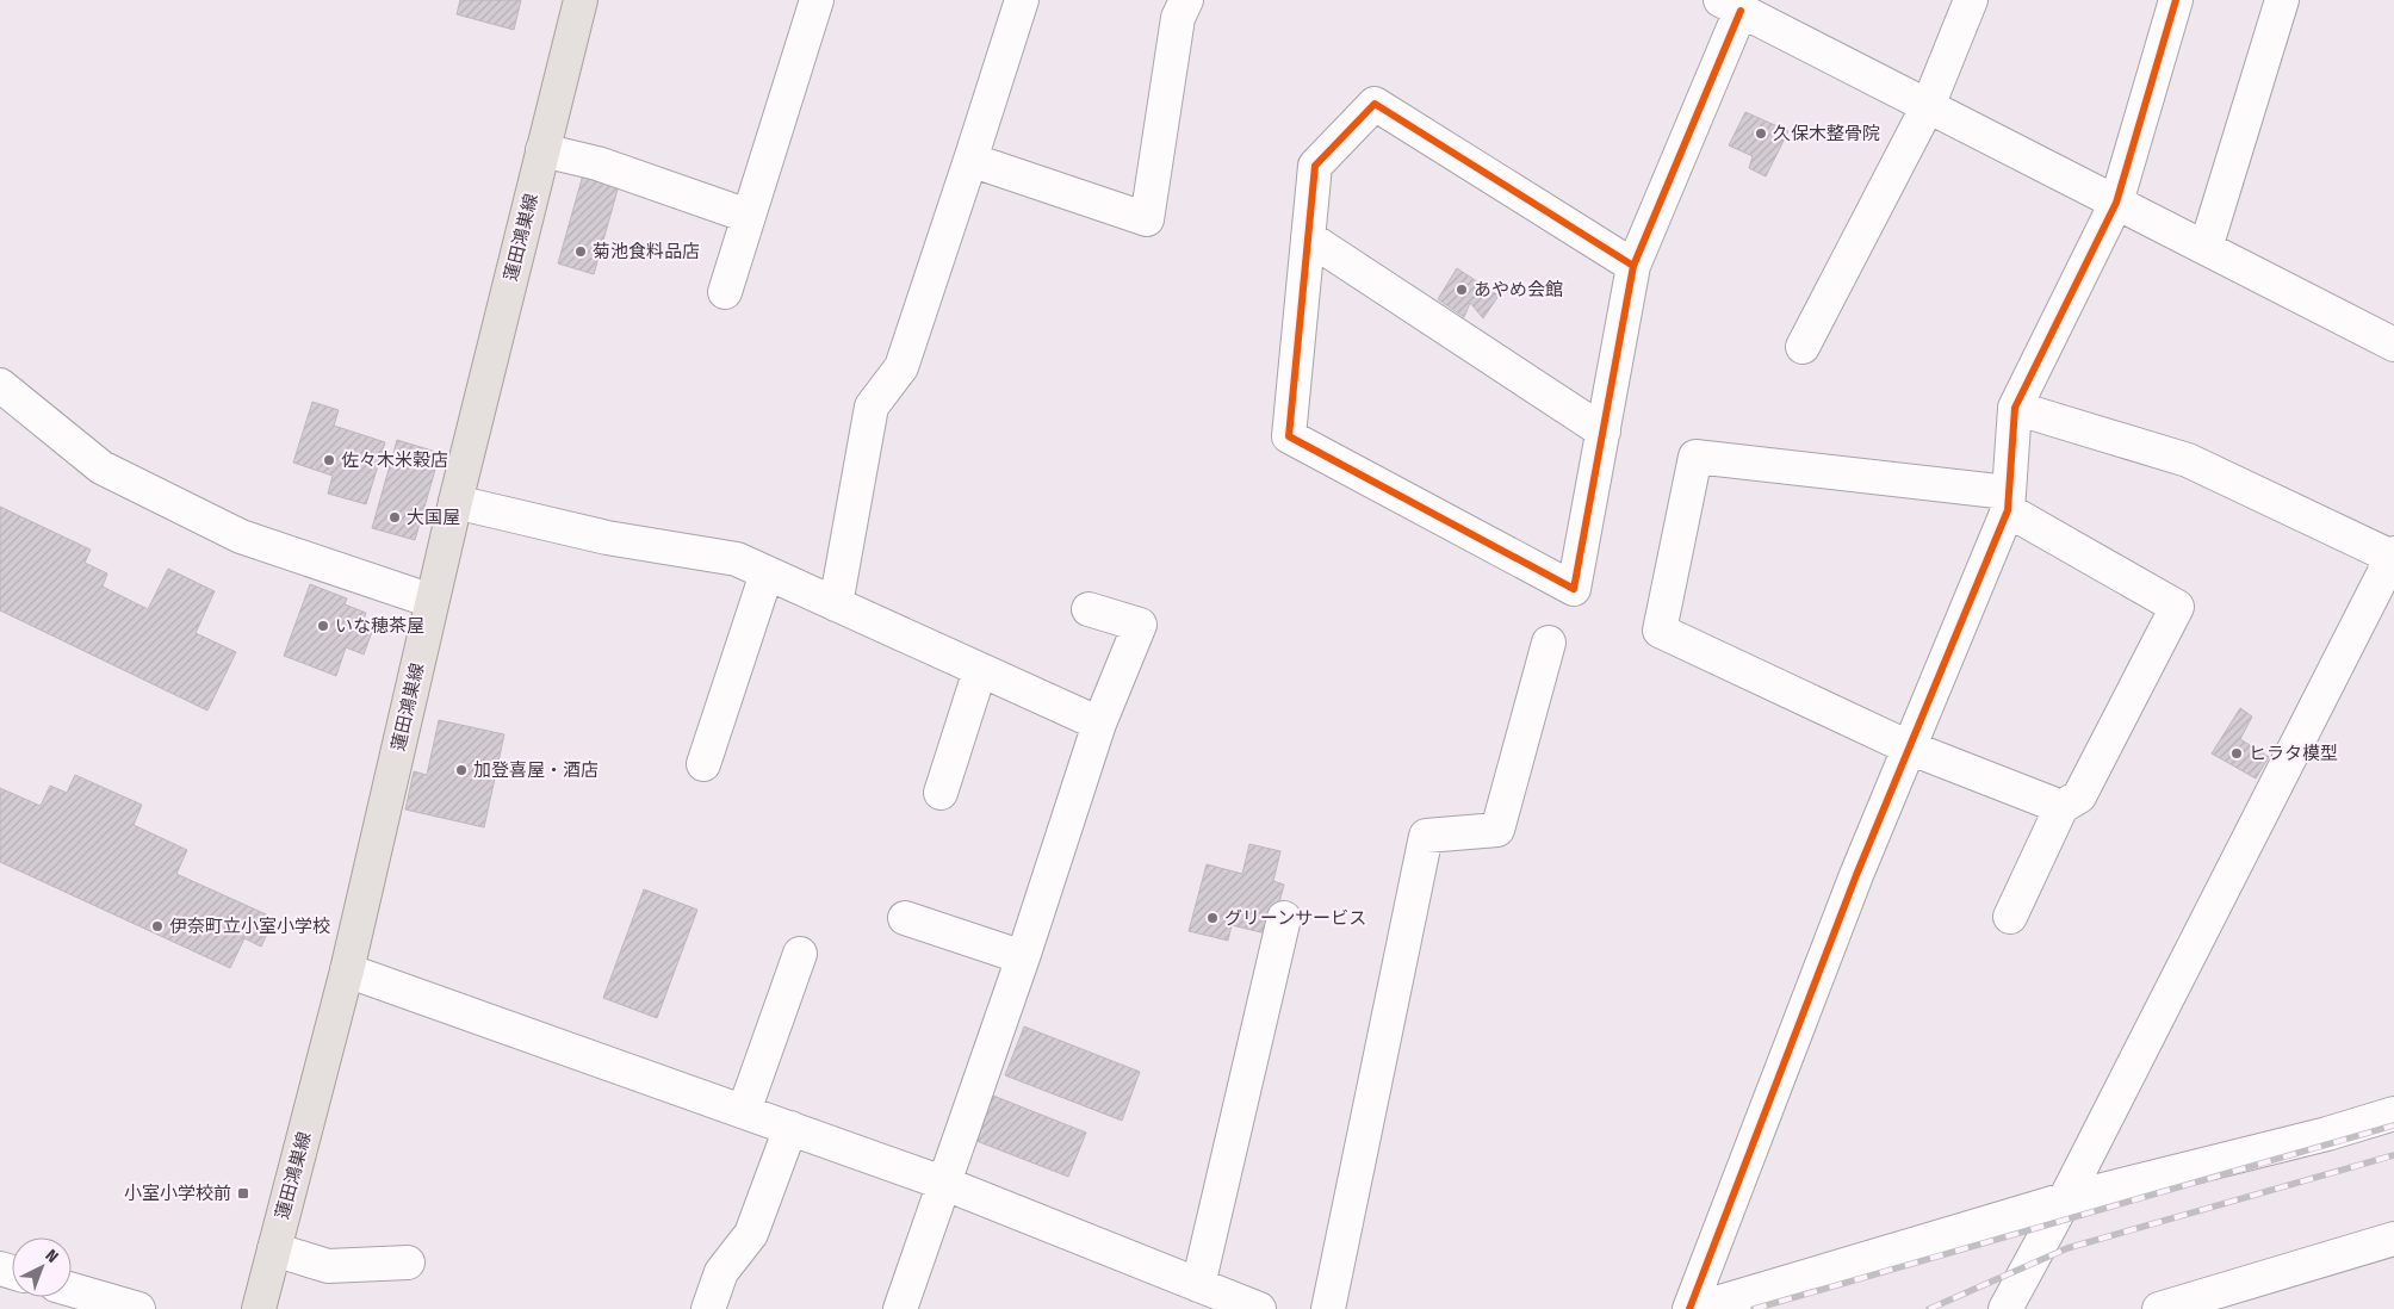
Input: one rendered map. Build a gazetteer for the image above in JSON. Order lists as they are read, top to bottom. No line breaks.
{"streets":{"main road":["蓮田鴻巣線"]},"places":{"other":["久保木整骨院","菊池食料品店","あやめ会館","佐々木米穀店","大国屋","いな穂茶屋","ヒラタ模型","加登喜屋・酒店","グリーンサービス","伊奈町立小室小学校"],"transit":["小室小学校前"]},"north":"top right"}
